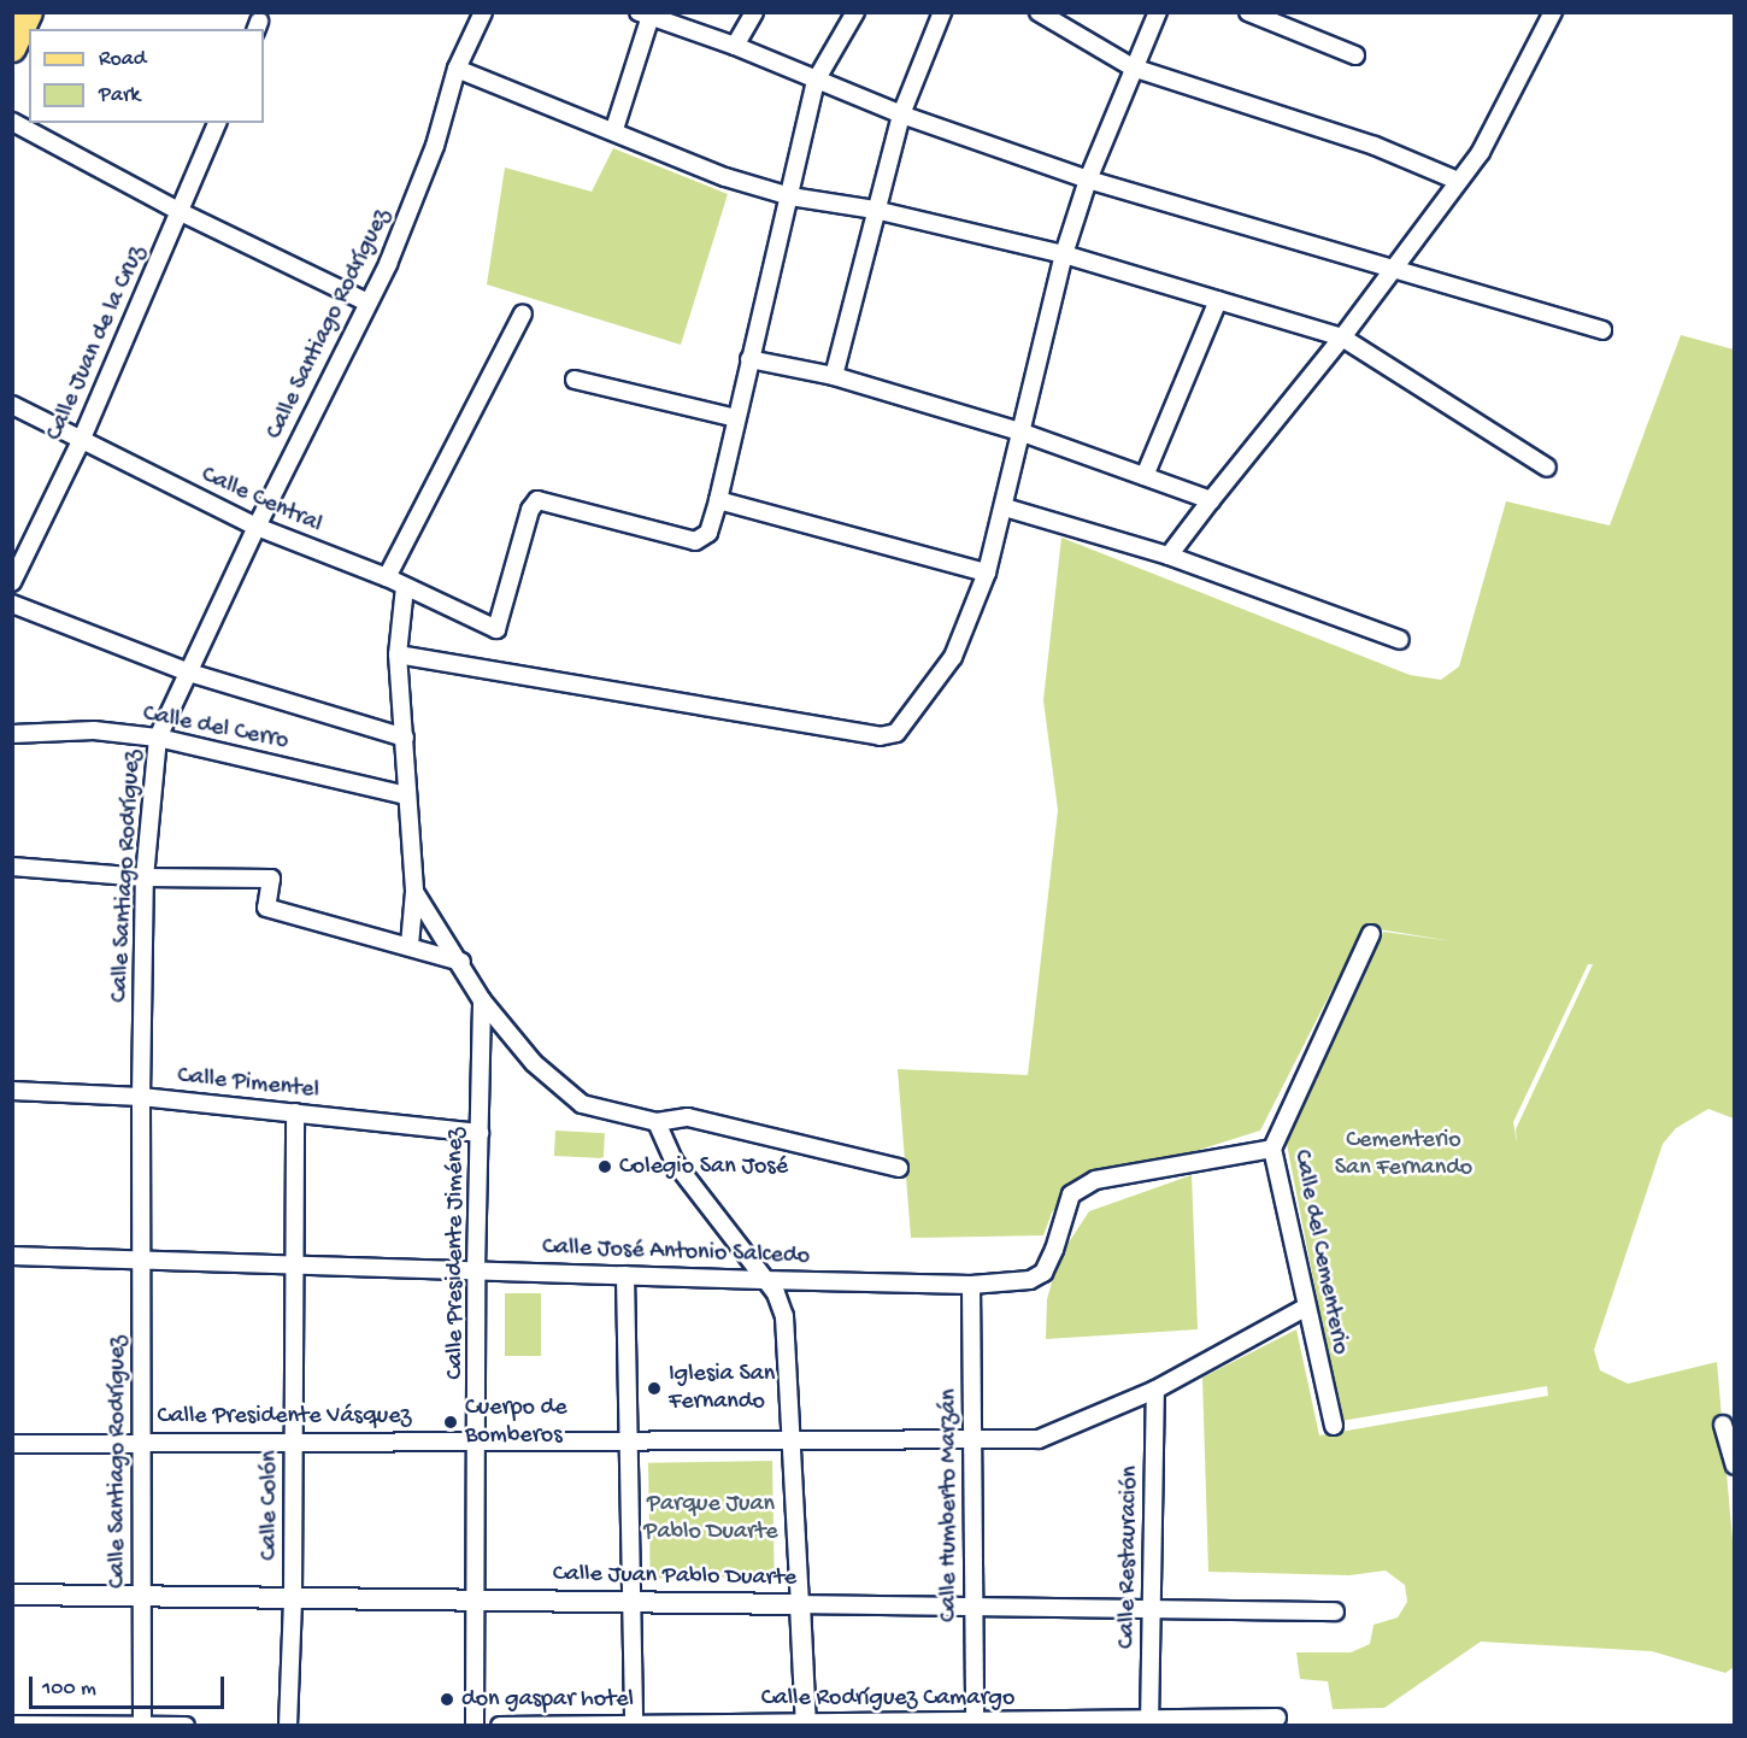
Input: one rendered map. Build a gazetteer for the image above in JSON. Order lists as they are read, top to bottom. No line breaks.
{"streets":{"street":["Calle Santiago Rodríguez","Calle Juan de la Cruz","Calle Central","Calle del Cerro","Calle Pimentel","Calle José Antonio Salcedo","Calle del Cementerio","Calle Presidente Jiménez","Calle Presidente Vásquez","Calle Colón","Calle Humberto Marzán","Calle Restauración","Calle Juan Pablo Duarte","Calle Rodríguez Camargo"]},"crossings":[["Calle Santiago Rodríguez","Calle Central"],["Calle Santiago Rodríguez","Calle del Cerro"],["Calle Santiago Rodríguez","Calle Pimentel"],["Calle Santiago Rodríguez","Calle José Antonio Salcedo"],["Calle Santiago Rodríguez","Calle Presidente Vásquez"],["Calle Santiago Rodríguez","Calle Juan Pablo Duarte"],["Calle Juan de la Cruz","Calle Central"],["Calle Pimentel","Calle Presidente Jiménez"],["Calle Pimentel","Calle Colón"],["Calle José Antonio Salcedo","Calle del Cementerio"],["Calle José Antonio Salcedo","Calle Presidente Jiménez"],["Calle José Antonio Salcedo","Calle Colón"],["Calle José Antonio Salcedo","Calle Humberto Marzán"],["Calle del Cementerio","Calle Presidente Vásquez"],["Calle Presidente Jiménez","Calle Presidente Vásquez"],["Calle Presidente Jiménez","Calle Juan Pablo Duarte"],["Calle Presidente Vásquez","Calle Colón"],["Calle Presidente Vásquez","Calle Humberto Marzán"],["Calle Presidente Vásquez","Calle Restauración"],["Calle Colón","Calle Juan Pablo Duarte"],["Calle Humberto Marzán","Calle Juan Pablo Duarte"],["Calle Humberto Marzán","Calle Rodríguez Camargo"],["Calle Restauración","Calle Juan Pablo Duarte"],["Calle Restauración","Calle Rodríguez Camargo"]],"parks":["Cementerio San Fernando","Parque Juan Pablo Duarte"],"places":["Colegio San José","Iglesia San Fernando","Cuerpo de Bomberos","don gaspar hotel"],"legend":["Road","Park"],"scale_bar":"100 m"}
